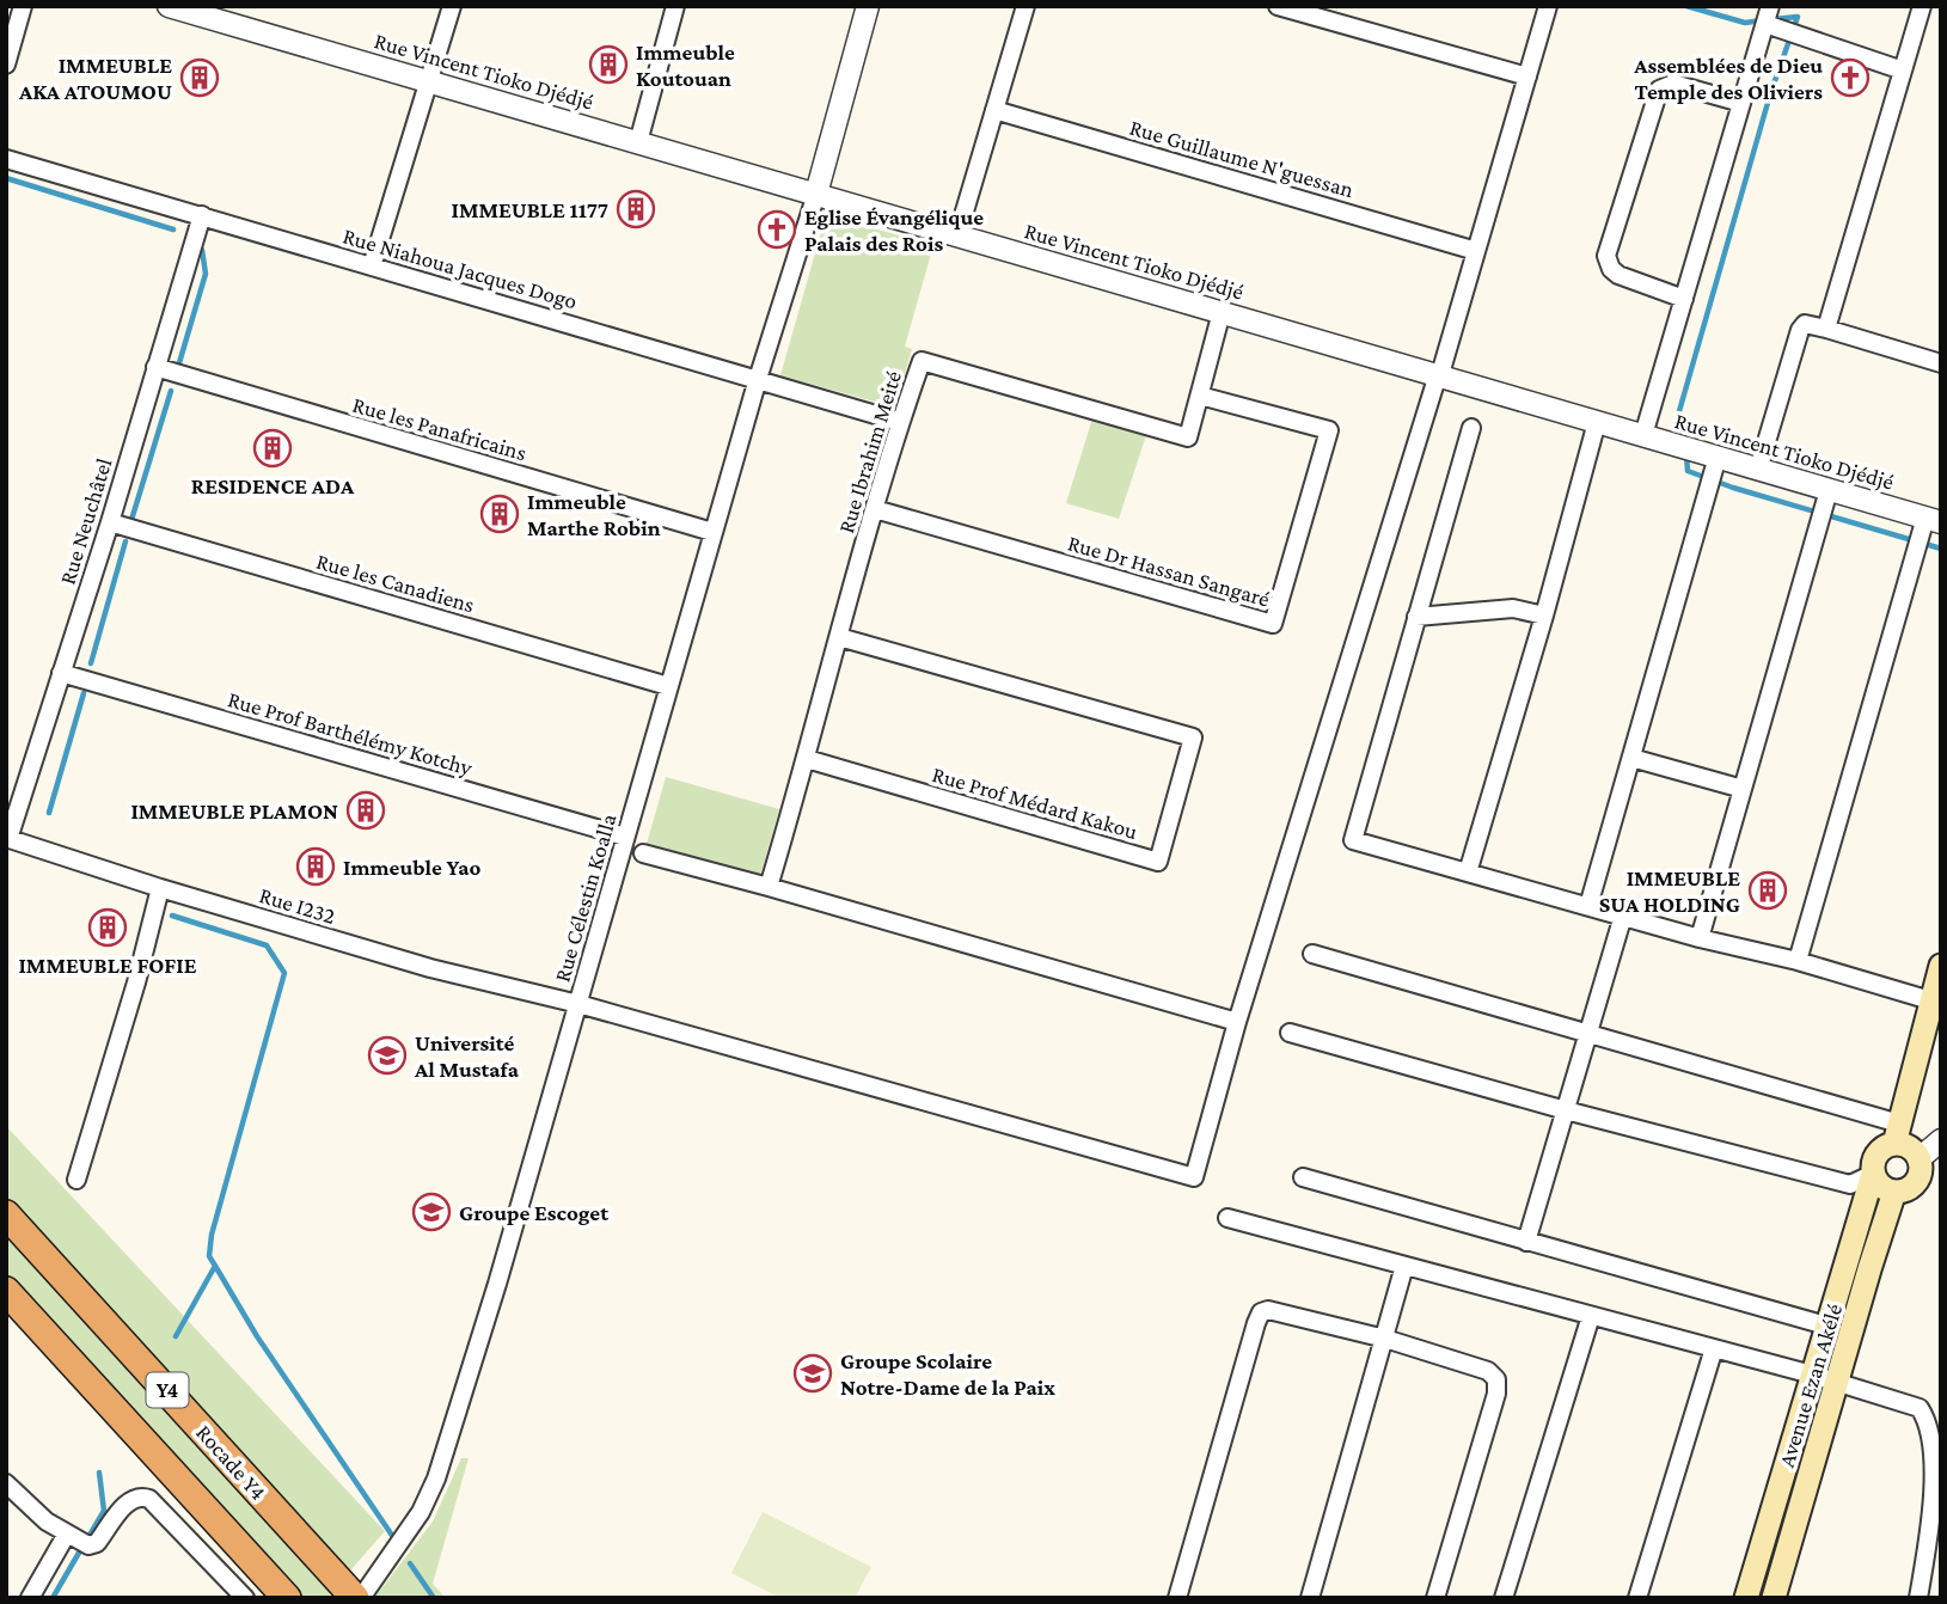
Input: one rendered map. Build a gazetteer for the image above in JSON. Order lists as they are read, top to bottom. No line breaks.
{"streets":{"highway":["Y4","Rocade Y4"],"main road":["Avenue Ezan Akélé"],"street":["Rue Vincent Tioko Djédjé","Rue Guillaume N'guessan","Rue Niahoua Jacques Dogo","Rue les Panafricains","Rue Ibrahim Meité","Rue Neuchâtel","Rue Dr Hassan Sangaré","Rue les Canadiens","Rue Prof Barthélémy Kotchy","Rue Prof Médard Kakou","Rue Célestin Koalla","Rue I232"]},"crossings":[["Rue Vincent Tioko Djédjé","Rue Ibrahim Meité"],["Rue Vincent Tioko Djédjé","Rue Célestin Koalla"],["Rue Niahoua Jacques Dogo","Rue Ibrahim Meité"],["Rue Niahoua Jacques Dogo","Rue Neuchâtel"],["Rue Niahoua Jacques Dogo","Rue Célestin Koalla"],["Rue les Panafricains","Rue Neuchâtel"],["Rue les Panafricains","Rue Célestin Koalla"],["Rue Ibrahim Meité","Rue Dr Hassan Sangaré"],["Rue Ibrahim Meité","Rue Prof Médard Kakou"],["Rue Neuchâtel","Rue les Canadiens"],["Rue Neuchâtel","Rue Prof Barthélémy Kotchy"],["Rue Neuchâtel","Rue I232"],["Rue les Canadiens","Rue Célestin Koalla"],["Rue Prof Barthélémy Kotchy","Rue Célestin Koalla"],["Rue Célestin Koalla","Rue I232"],["Rue Célestin Koalla","Rocade Y4"]],"places":{"building":["Immeuble Koutouan","IMMEUBLE AKA ATOUMOU","IMMEUBLE 1177","RESIDENCE ADA","Immeuble Marthe Robin","IMMEUBLE PLAMON","Immeuble Yao","IMMEUBLE SUA HOLDING","IMMEUBLE FOFIE"],"church":["Assemblées de Dieu Temple des Oliviers","Eglise Évangélique Palais des Rois"],"school or university":["Université Al Mustafa","Groupe Escoget","Groupe Scolaire Notre-Dame de la Paix"]}}
